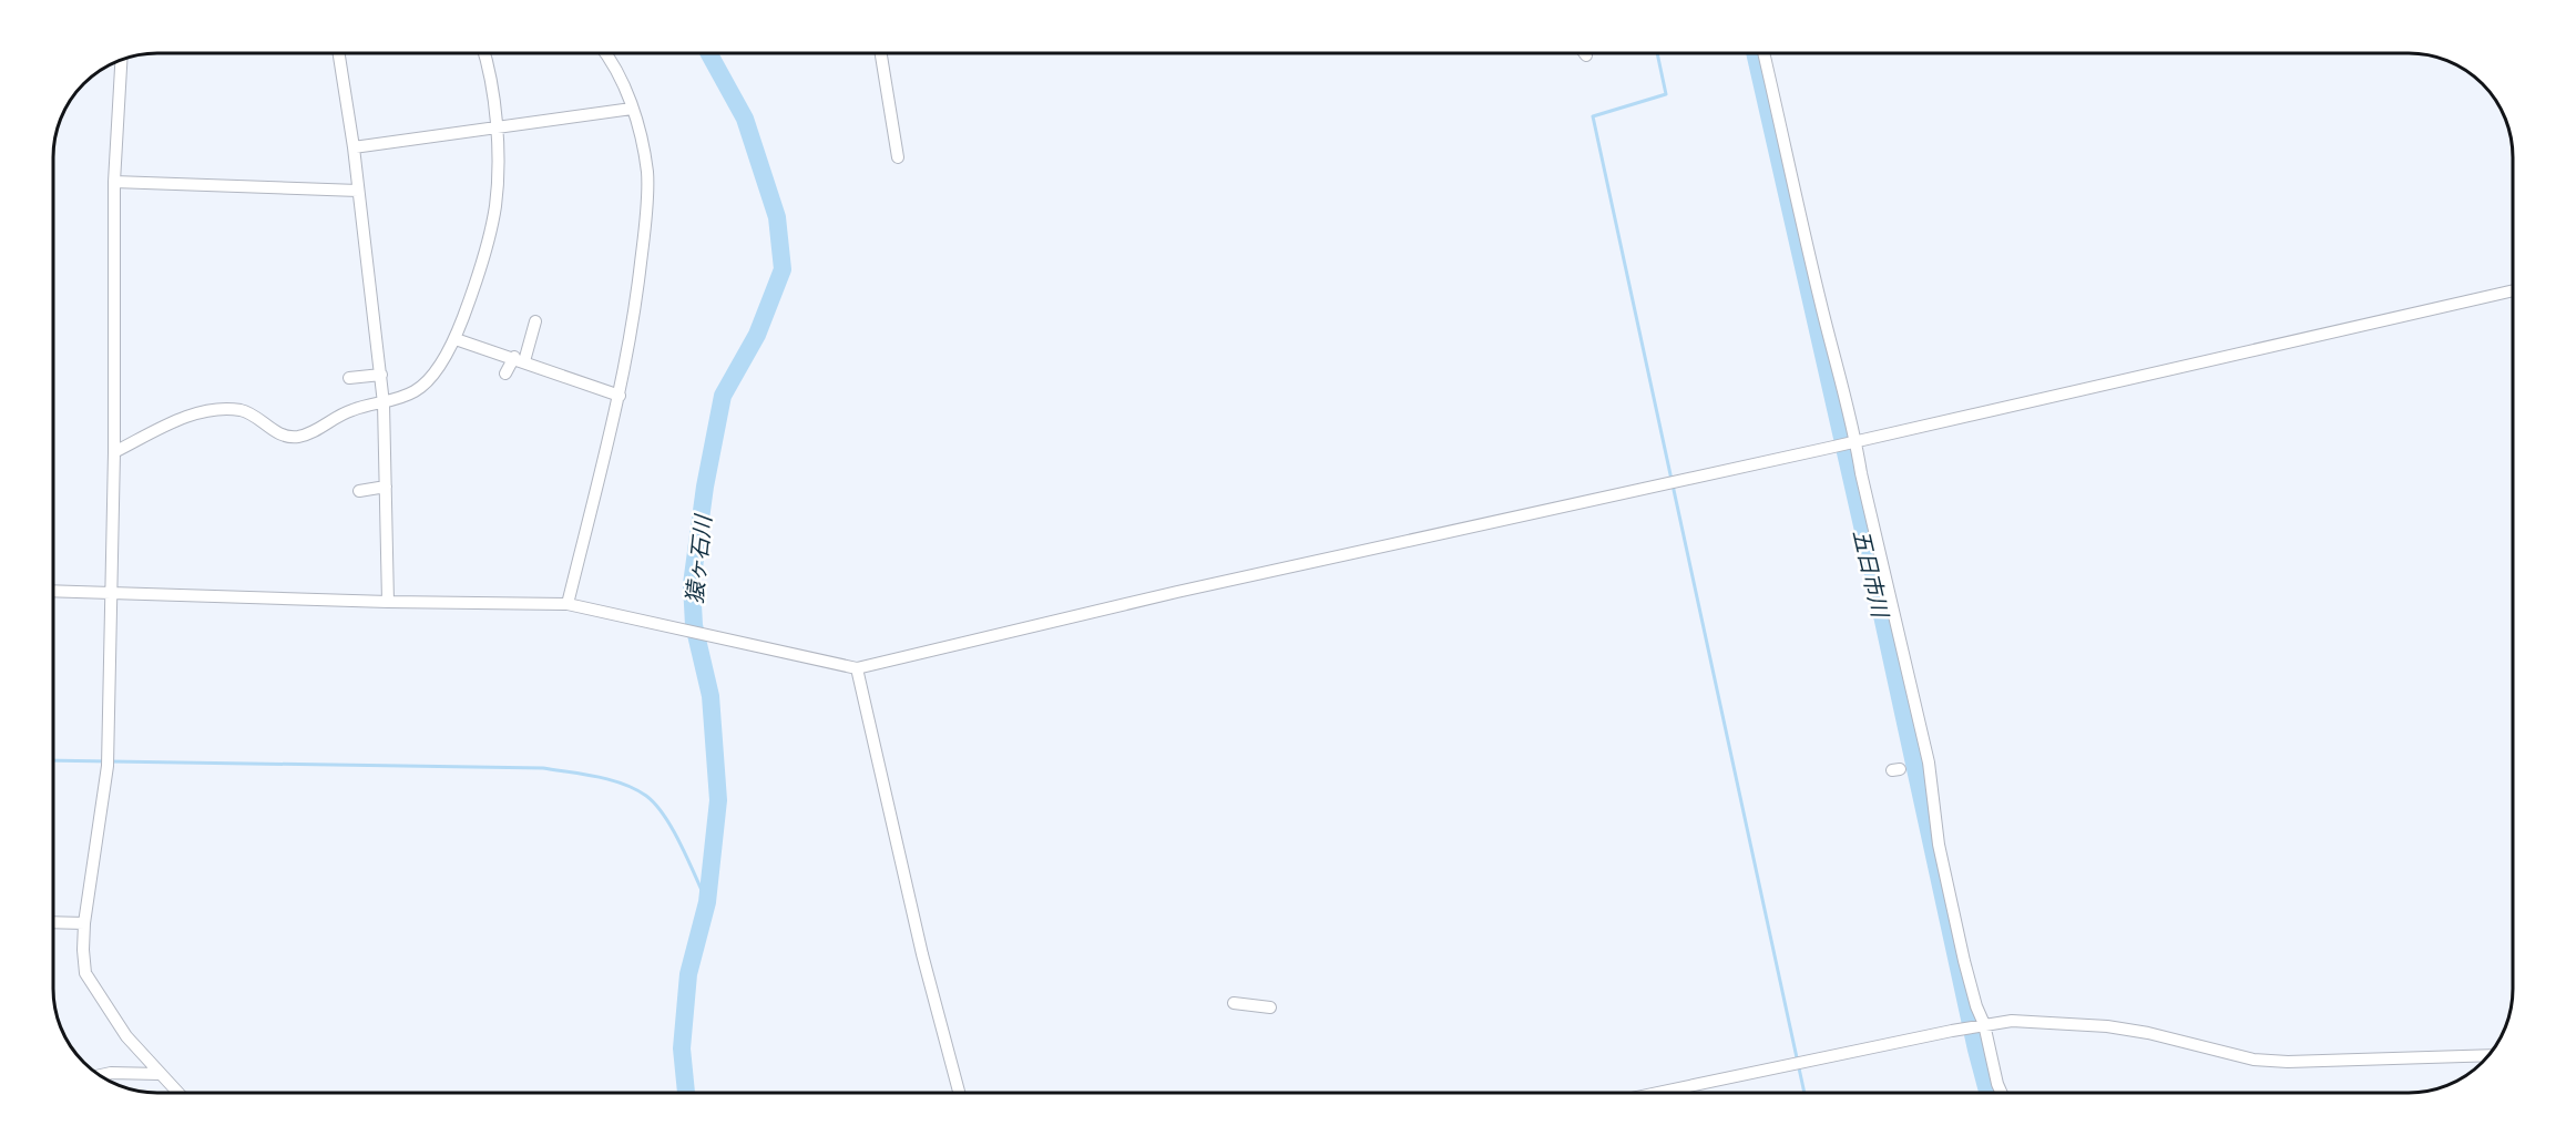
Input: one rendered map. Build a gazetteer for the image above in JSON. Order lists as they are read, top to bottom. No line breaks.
{"water":["猿ヶ石川","五日市川"]}
